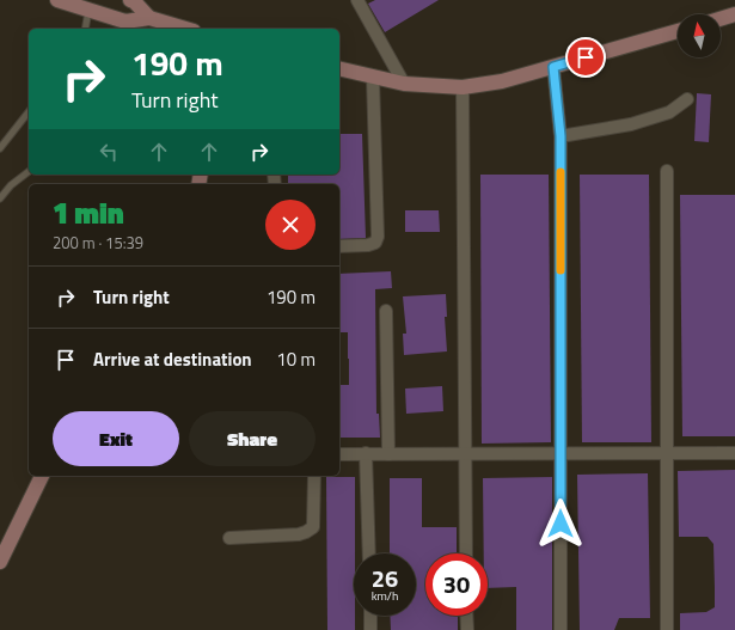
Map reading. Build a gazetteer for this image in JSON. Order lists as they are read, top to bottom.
{
  "north": "top",
  "page": {
    "turn": ["190 m", "Turn right"],
    "heading": ["1 min", "200 m · 15:39"],
    "list": [
      {
        "name": "Turn right",
        "value": "190 m"
      },
      {
        "name": "Arrive at destination",
        "value": "10 m"
      }
    ],
    "buttons": ["Exit", "Share"],
    "speed": "26 km/h",
    "limit": "30"
  }
}
